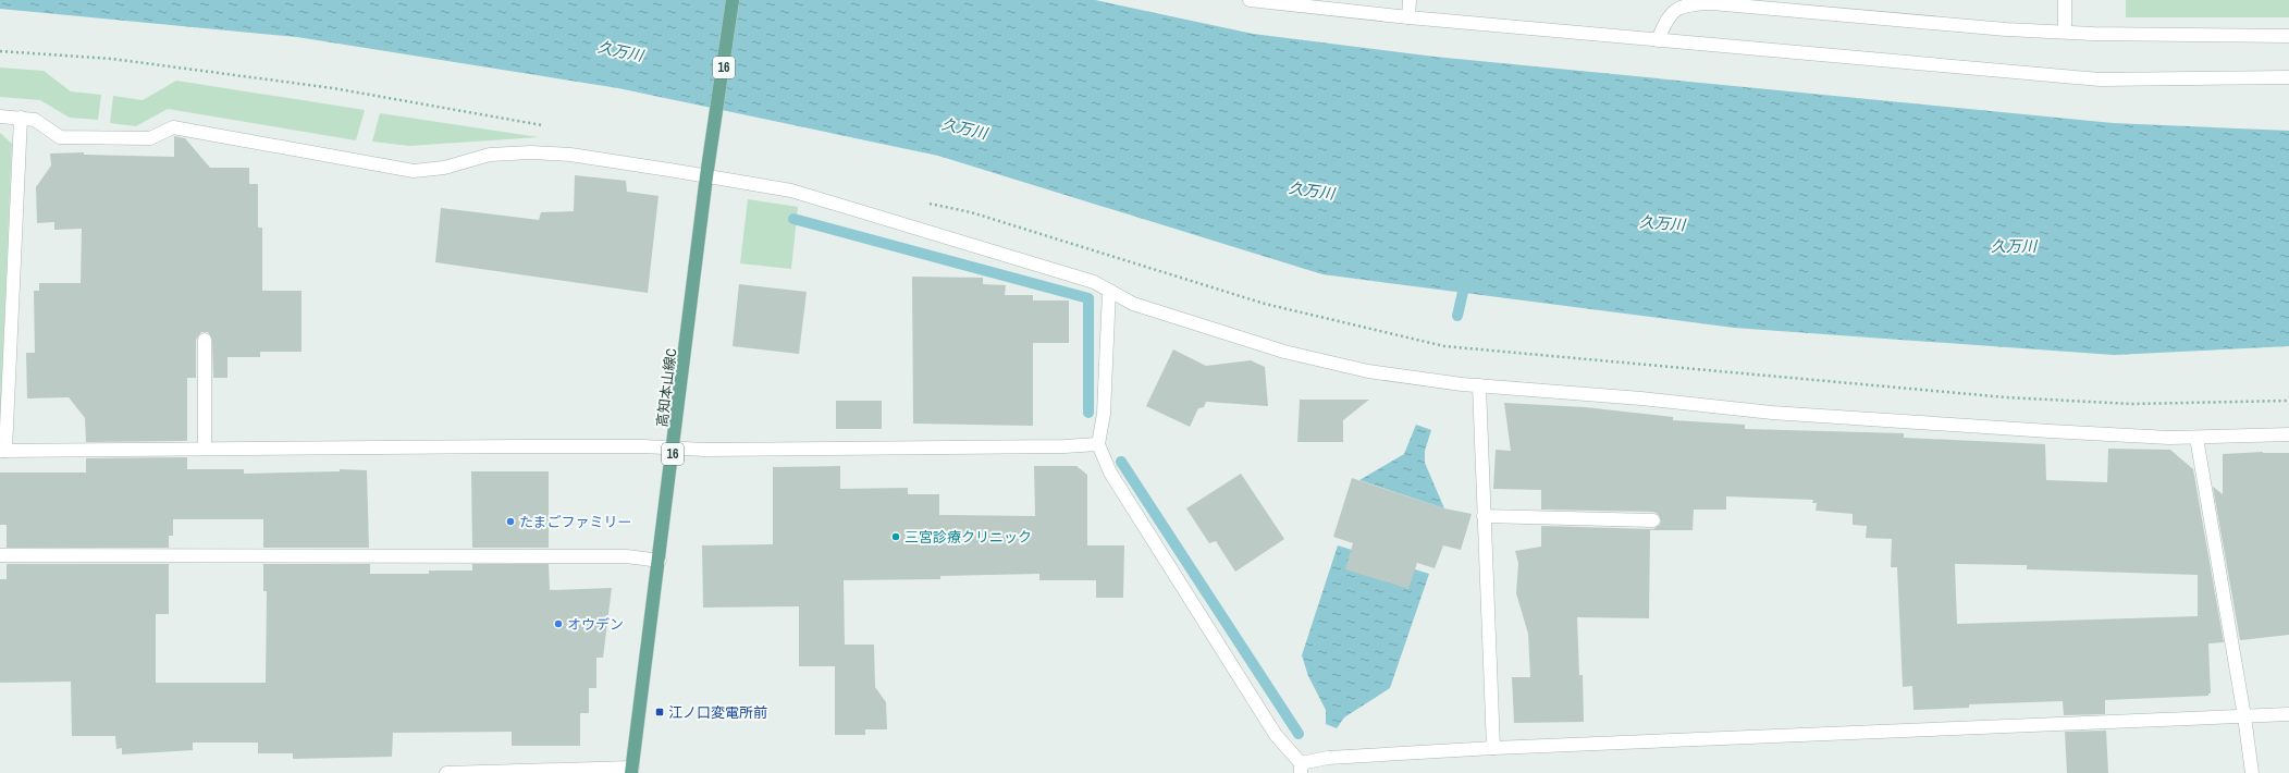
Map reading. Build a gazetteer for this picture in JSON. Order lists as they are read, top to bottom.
{
  "streets": {
    "main road": ["16", "高知本山線C"]
  },
  "water": ["久万川"],
  "places": {
    "other": ["たまごファミリー", "三宮診療クリニック", "オウデン"],
    "transit": ["江ノ口変電所前"]
  }
}
